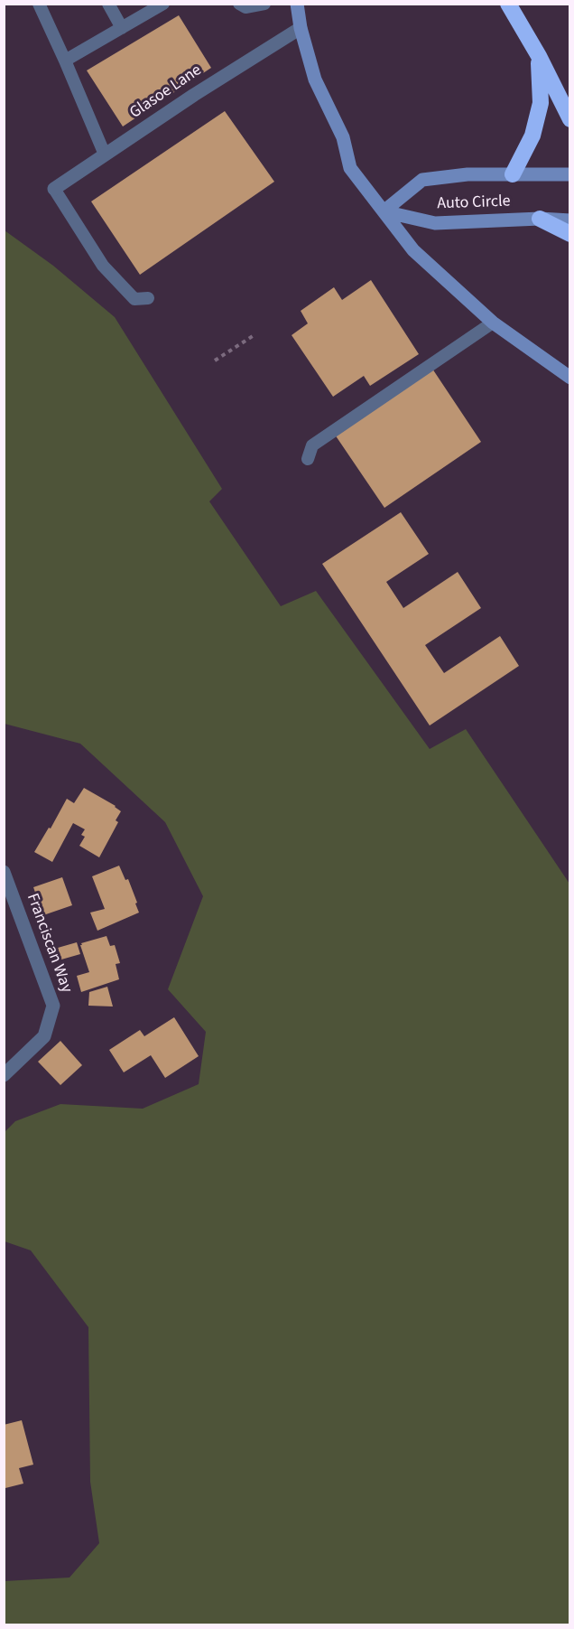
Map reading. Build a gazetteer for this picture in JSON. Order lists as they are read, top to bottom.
{
  "streets": {
    "street": ["Glasoe Lane", "Auto Circle", "Franciscan Way"]
  }
}
